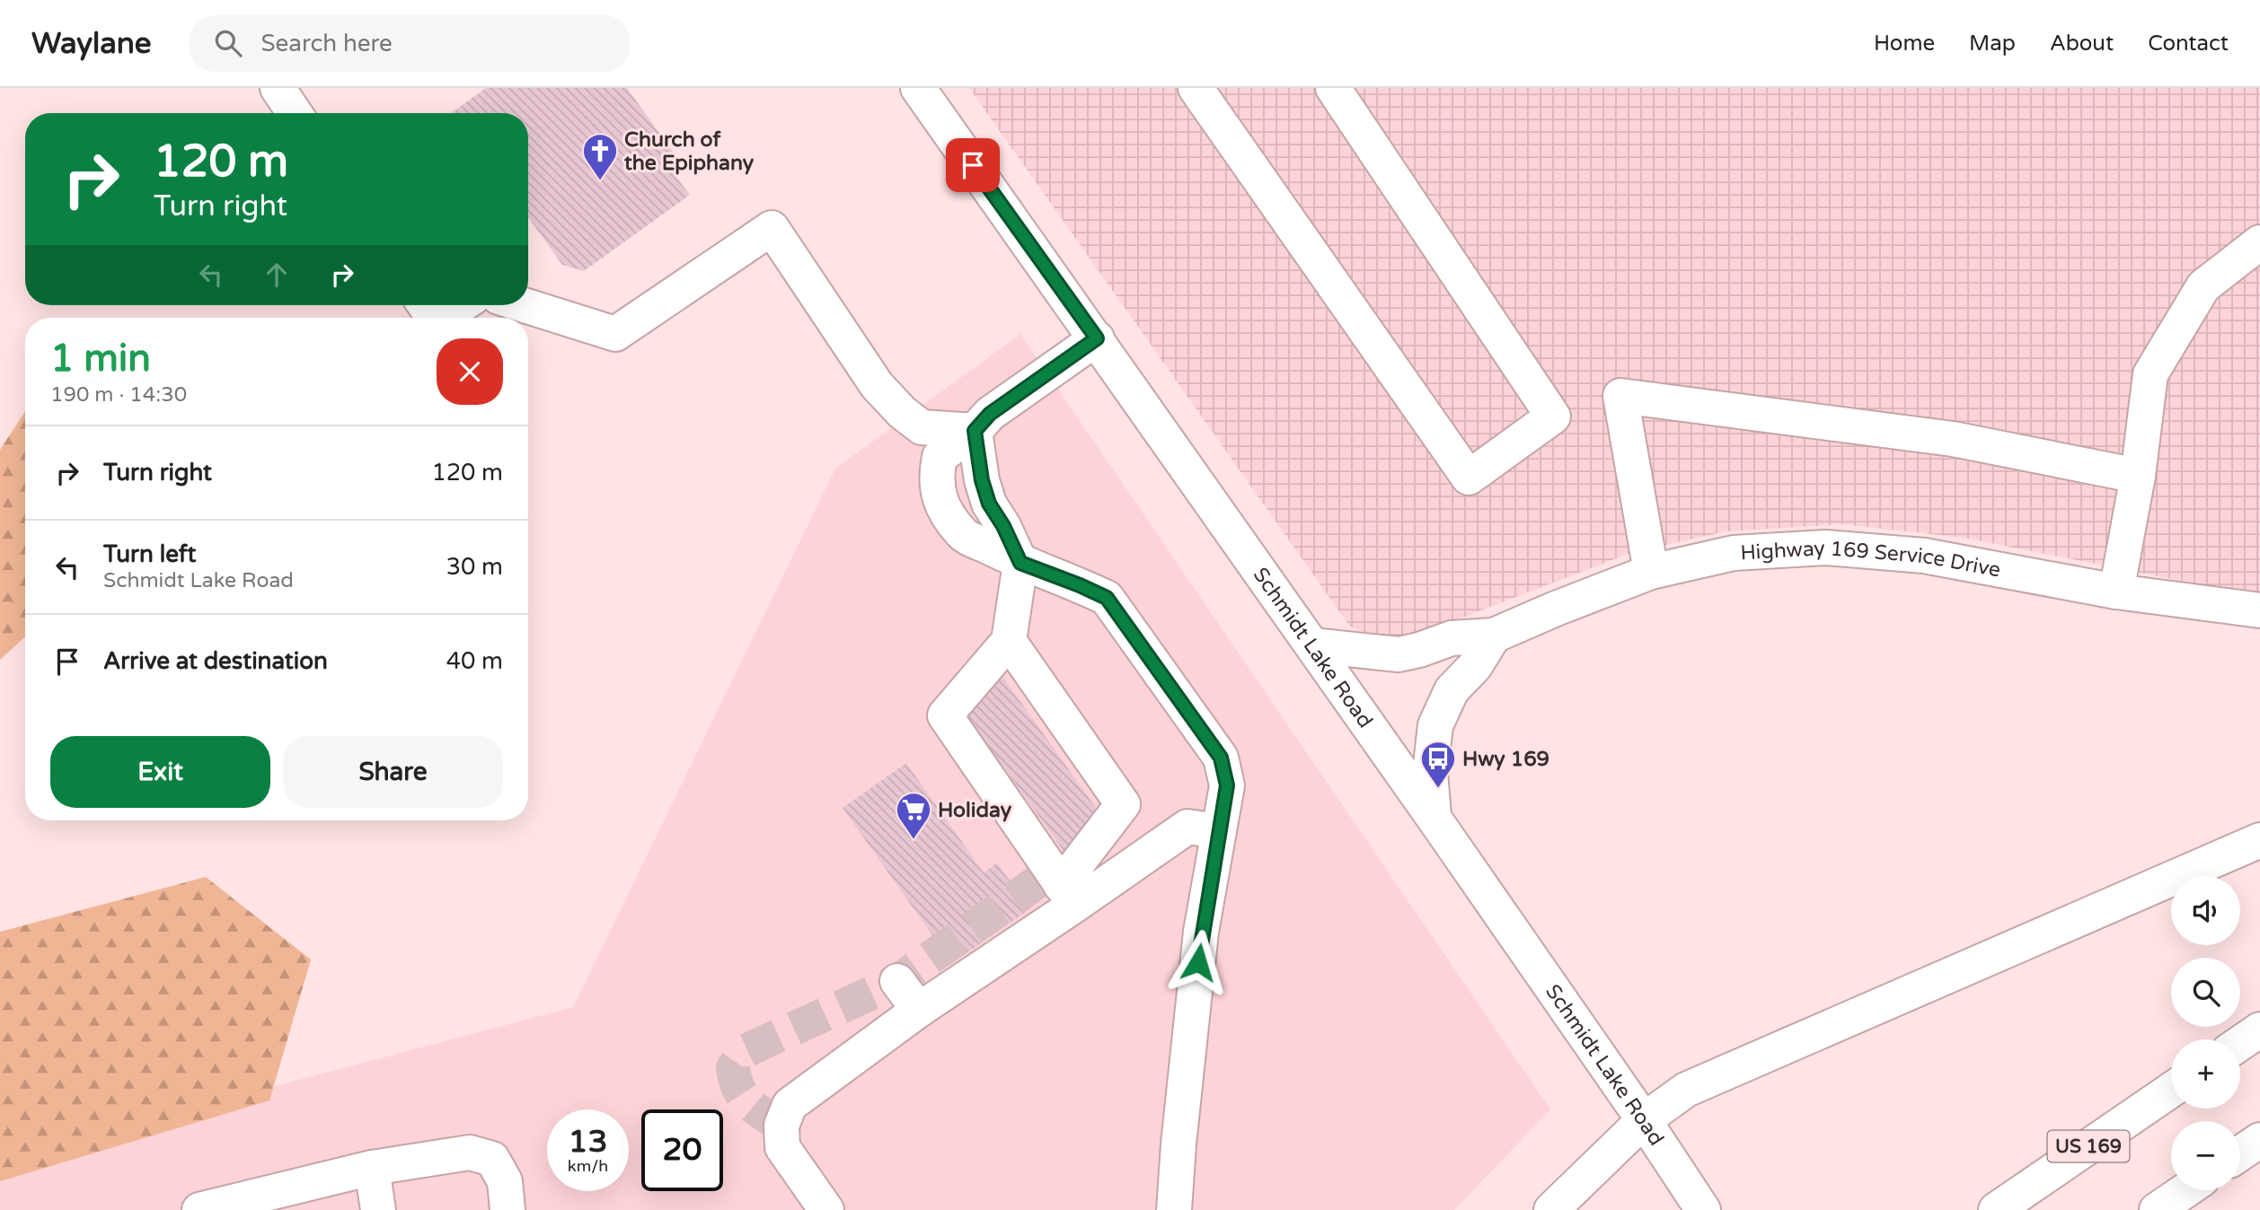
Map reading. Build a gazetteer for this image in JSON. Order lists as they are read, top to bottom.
{
  "streets": {
    "main road": ["Highway 169 Service Drive", "Schmidt Lake Road", "US 169"]
  },
  "places": {
    "church": ["Church of the Epiphany"],
    "bus stop": ["Hwy 169"],
    "supermarket": ["Holiday"]
  },
  "page": {
    "header": "Waylane",
    "search": "Search here",
    "nav": [
      "Home",
      "Map",
      "About",
      "Contact"
    ],
    "turn": ["120 m", "Turn right"],
    "heading": ["1 min", "190 m · 14:30"],
    "list": [
      {
        "name": "Turn right",
        "value": "120 m"
      },
      {
        "name": "Turn left",
        "note": "Schmidt Lake Road",
        "value": "30 m"
      },
      {
        "name": "Arrive at destination",
        "value": "40 m"
      }
    ],
    "buttons": ["Exit", "Share"],
    "map_buttons": ["+", "−"],
    "speed": "13 km/h",
    "limit": "20"
  }
}
